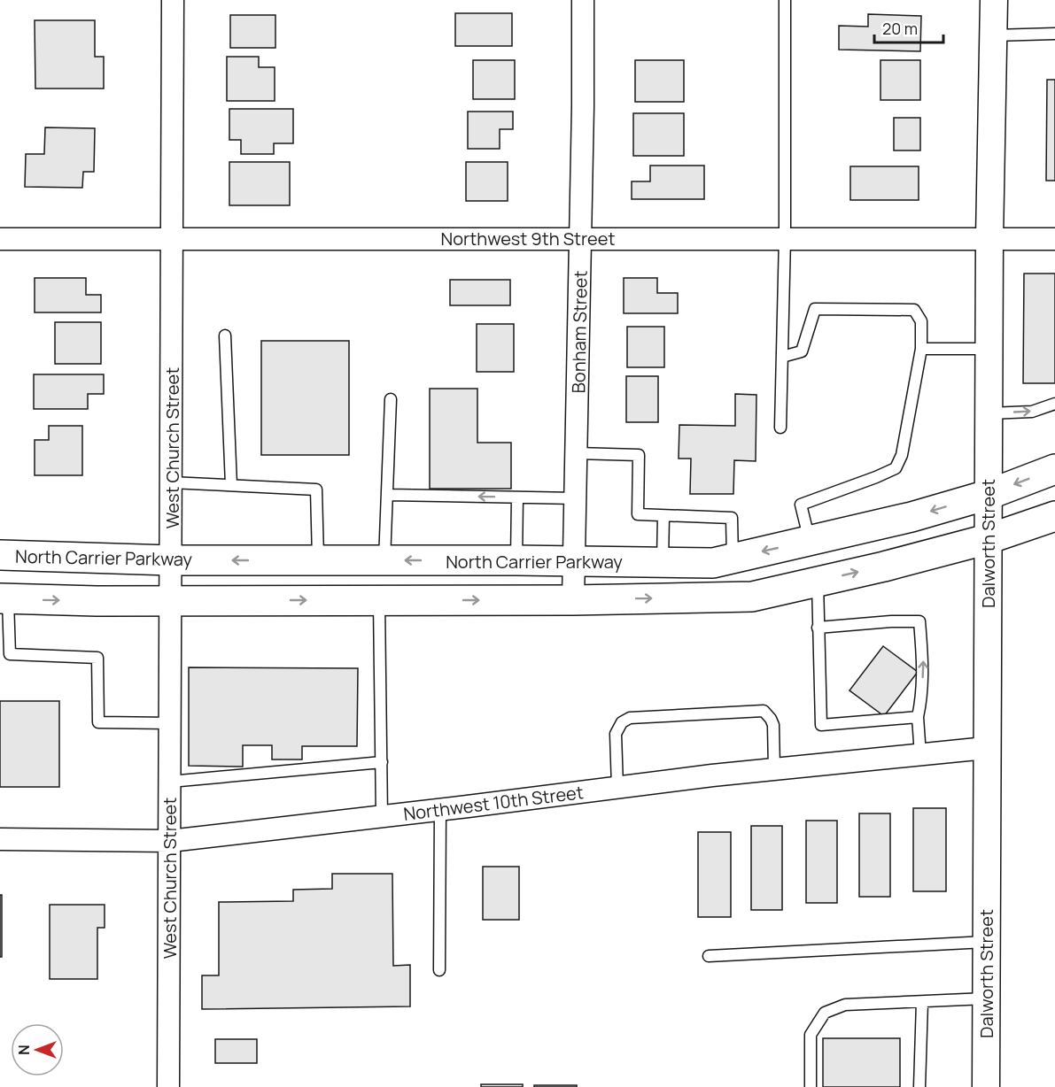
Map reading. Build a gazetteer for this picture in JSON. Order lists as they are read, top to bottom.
{
  "streets": {
    "main road": ["North Carrier Parkway"],
    "street": [
      "Northwest 9th Street",
      "Bonham Street",
      "West Church Street",
      "Dalworth Street",
      "Northwest 10th Street"
    ]
  },
  "crossings": [
    ["Northwest 9th Street", "Bonham Street"],
    ["Northwest 9th Street", "West Church Street"],
    ["Northwest 9th Street", "Dalworth Street"],
    ["Bonham Street", "North Carrier Parkway"],
    ["West Church Street", "North Carrier Parkway"],
    ["West Church Street", "Northwest 10th Street"],
    ["Dalworth Street", "North Carrier Parkway"],
    ["Dalworth Street", "Northwest 10th Street"]
  ],
  "scale_bar": "20 m",
  "north": "left"
}
